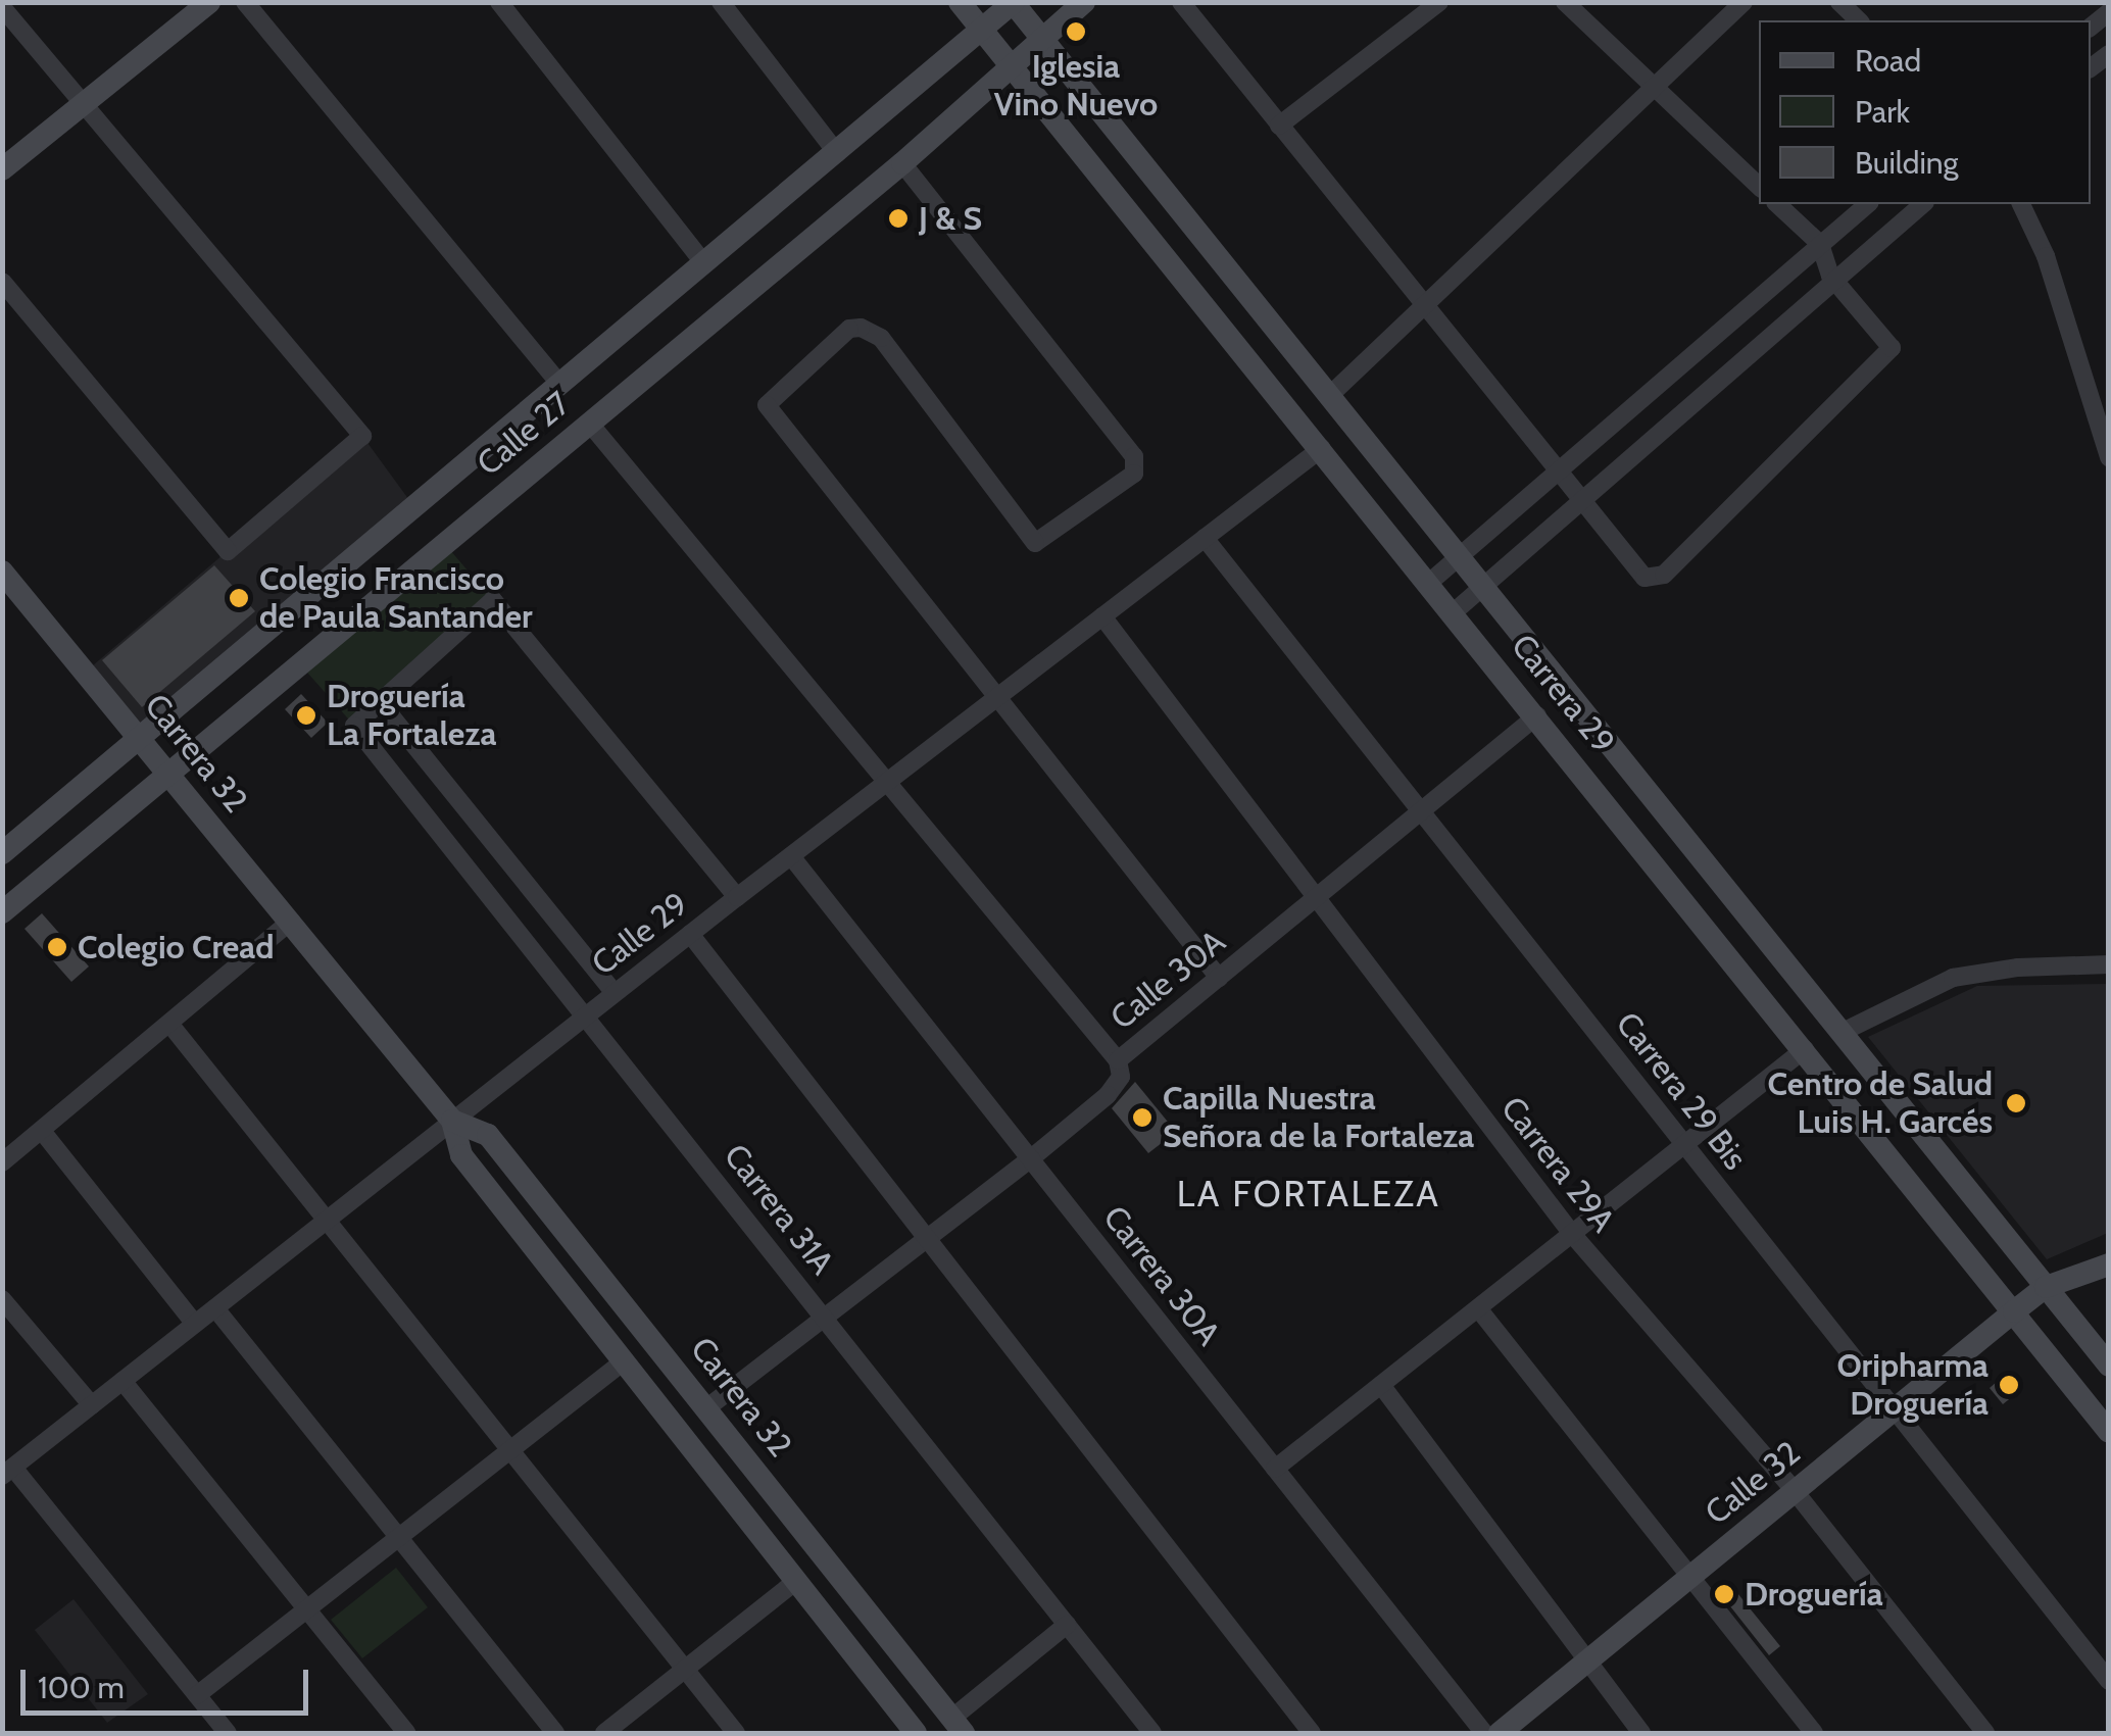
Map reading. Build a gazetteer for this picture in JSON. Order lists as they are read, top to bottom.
{
  "streets": {
    "street": [
      "Calle 27",
      "Carrera 29",
      "Carrera 32",
      "Calle 29",
      "Calle 30A",
      "Carrera 29 Bis",
      "Carrera 29A",
      "Carrera 31A",
      "Carrera 30A",
      "Calle 32"
    ]
  },
  "crossings": [
    ["Calle 27", "Carrera 29"],
    ["Calle 27", "Carrera 32"],
    ["Carrera 29", "Calle 29"],
    ["Carrera 29", "Calle 30A"],
    ["Carrera 29", "Calle 32"],
    ["Carrera 32", "Calle 29"],
    ["Carrera 32", "Calle 30A"],
    ["Calle 29", "Carrera 29 Bis"],
    ["Calle 29", "Carrera 29A"],
    ["Calle 29", "Carrera 31A"],
    ["Calle 29", "Carrera 30A"],
    ["Calle 30A", "Carrera 29 Bis"],
    ["Calle 30A", "Carrera 29A"],
    ["Calle 30A", "Carrera 31A"],
    ["Calle 30A", "Carrera 30A"],
    ["Carrera 29 Bis", "Calle 32"],
    ["Carrera 29A", "Calle 32"]
  ],
  "districts": ["LA FORTALEZA"],
  "places": [
    "Iglesia Vino Nuevo",
    "J & S",
    "Colegio Francisco de Paula Santander",
    "Droguería La Fortaleza",
    "Colegio Cread",
    "Centro de Salud Luis H. Garcés",
    "Capilla Nuestra Señora de la Fortaleza",
    "Oripharma Droguería",
    "Droguería"
  ],
  "legend": ["Road", "Park", "Building"],
  "scale_bar": "100 m"
}
